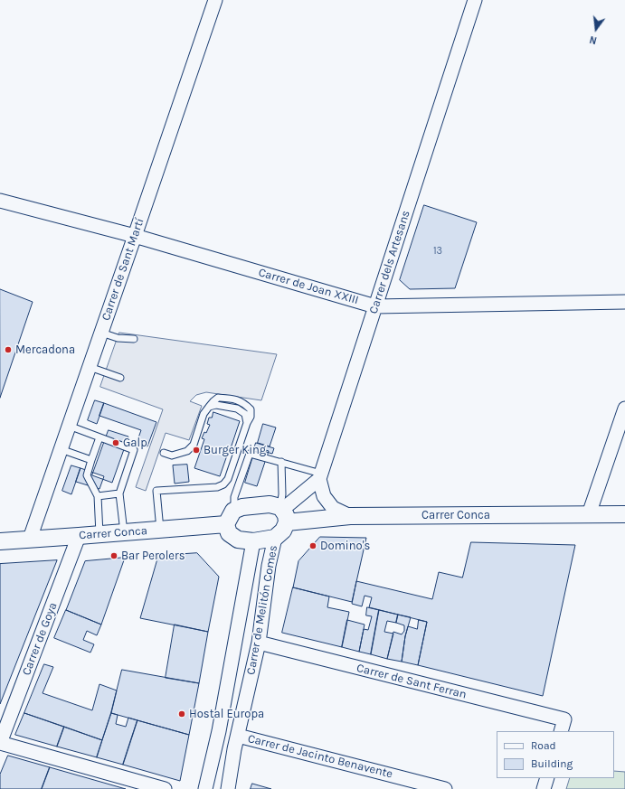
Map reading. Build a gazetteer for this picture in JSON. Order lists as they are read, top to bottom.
{
  "streets": {
    "street": [
      "Carrer dels Artesans",
      "Carrer de Sant Martí",
      "Carrer de Joan XXIII",
      "Carrer Conca",
      "Carrer de Melitón Comes",
      "Carrer de Goya",
      "Carrer de Sant Ferran",
      "Carrer de Jacinto Benavente"
    ]
  },
  "crossings": [
    ["Carrer dels Artesans", "Carrer de Joan XXIII"],
    ["Carrer de Sant Martí", "Carrer de Joan XXIII"],
    ["Carrer de Sant Martí", "Carrer Conca"],
    ["Carrer Conca", "Carrer de Melitón Comes"],
    ["Carrer Conca", "Carrer de Goya"],
    ["Carrer de Melitón Comes", "Carrer de Sant Ferran"],
    ["Carrer de Melitón Comes", "Carrer de Jacinto Benavente"]
  ],
  "places": [
    "Mercadona",
    "Galp",
    "Burger King",
    "Domino's",
    "Bar Perolers",
    "Hostal Europa"
  ],
  "house_numbers": ["13"],
  "legend": ["Road", "Building"],
  "north": "bottom"
}
